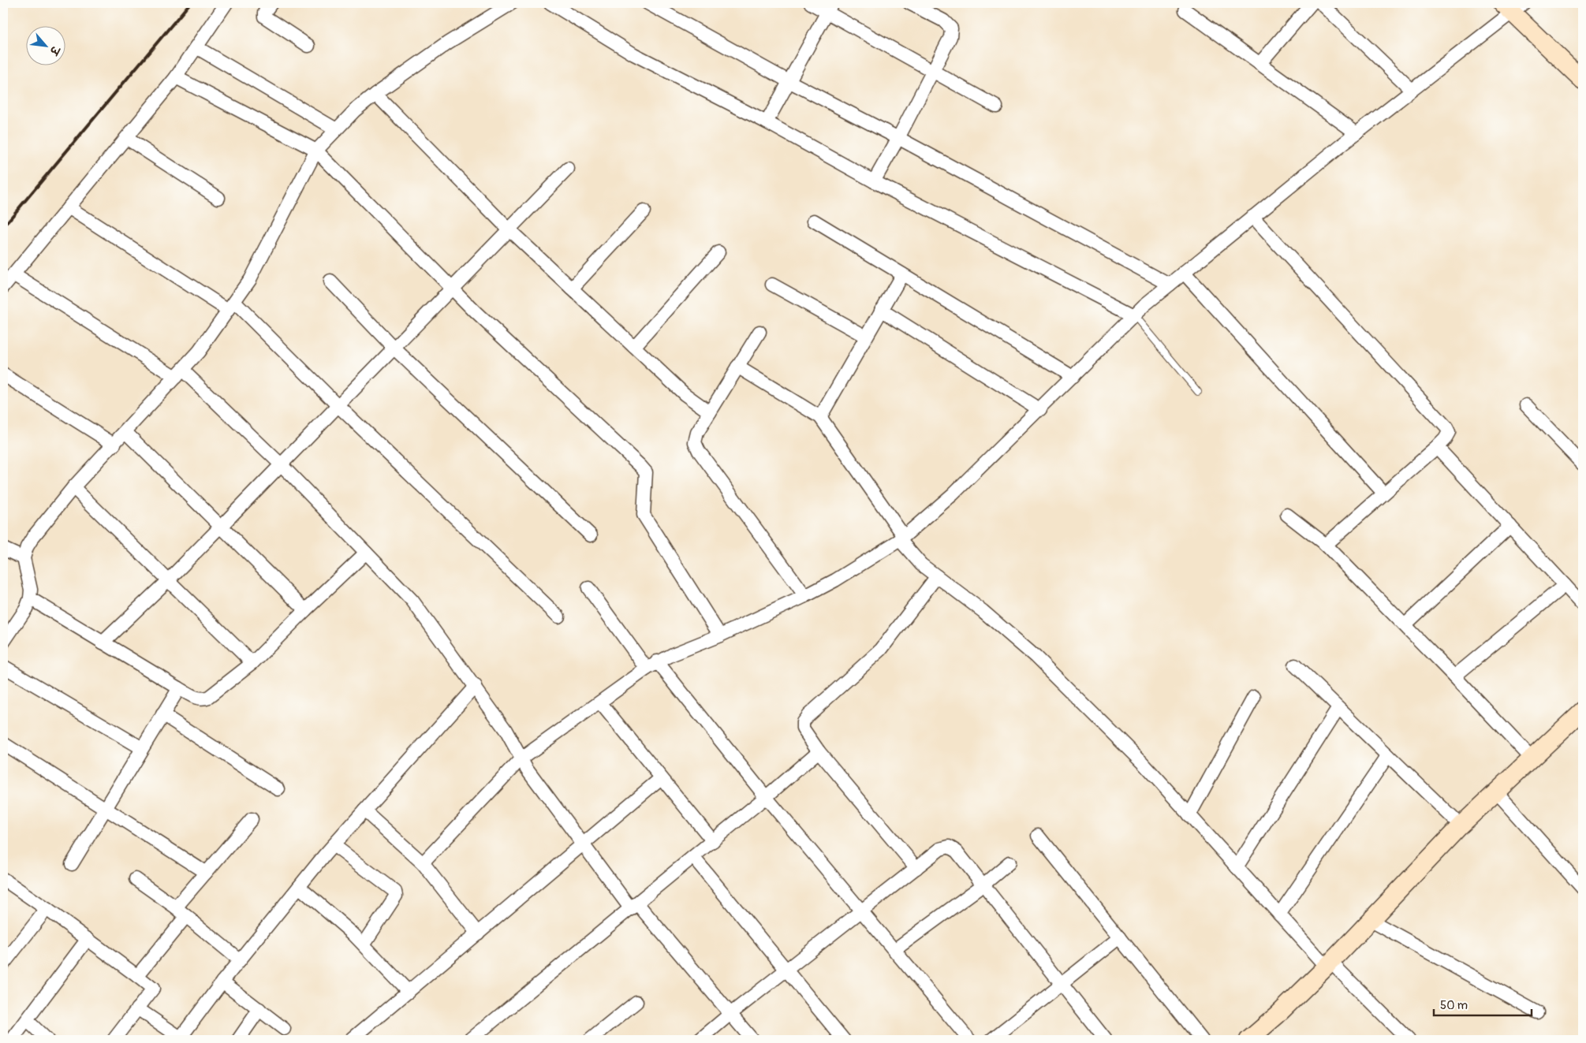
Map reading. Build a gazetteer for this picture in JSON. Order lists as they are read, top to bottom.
{
  "scale_bar": "50 m",
  "north": "bottom right"
}
